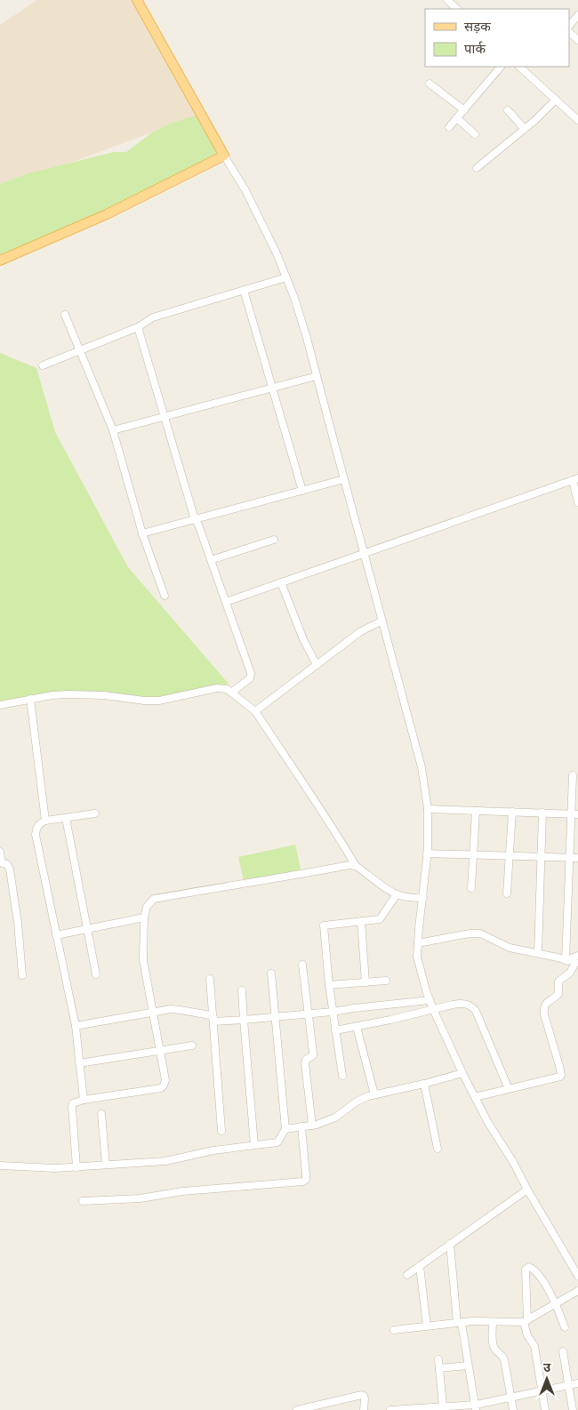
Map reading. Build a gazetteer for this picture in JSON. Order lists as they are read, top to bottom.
{
  "legend": ["सड़क", "पार्क"],
  "north": "top"
}
